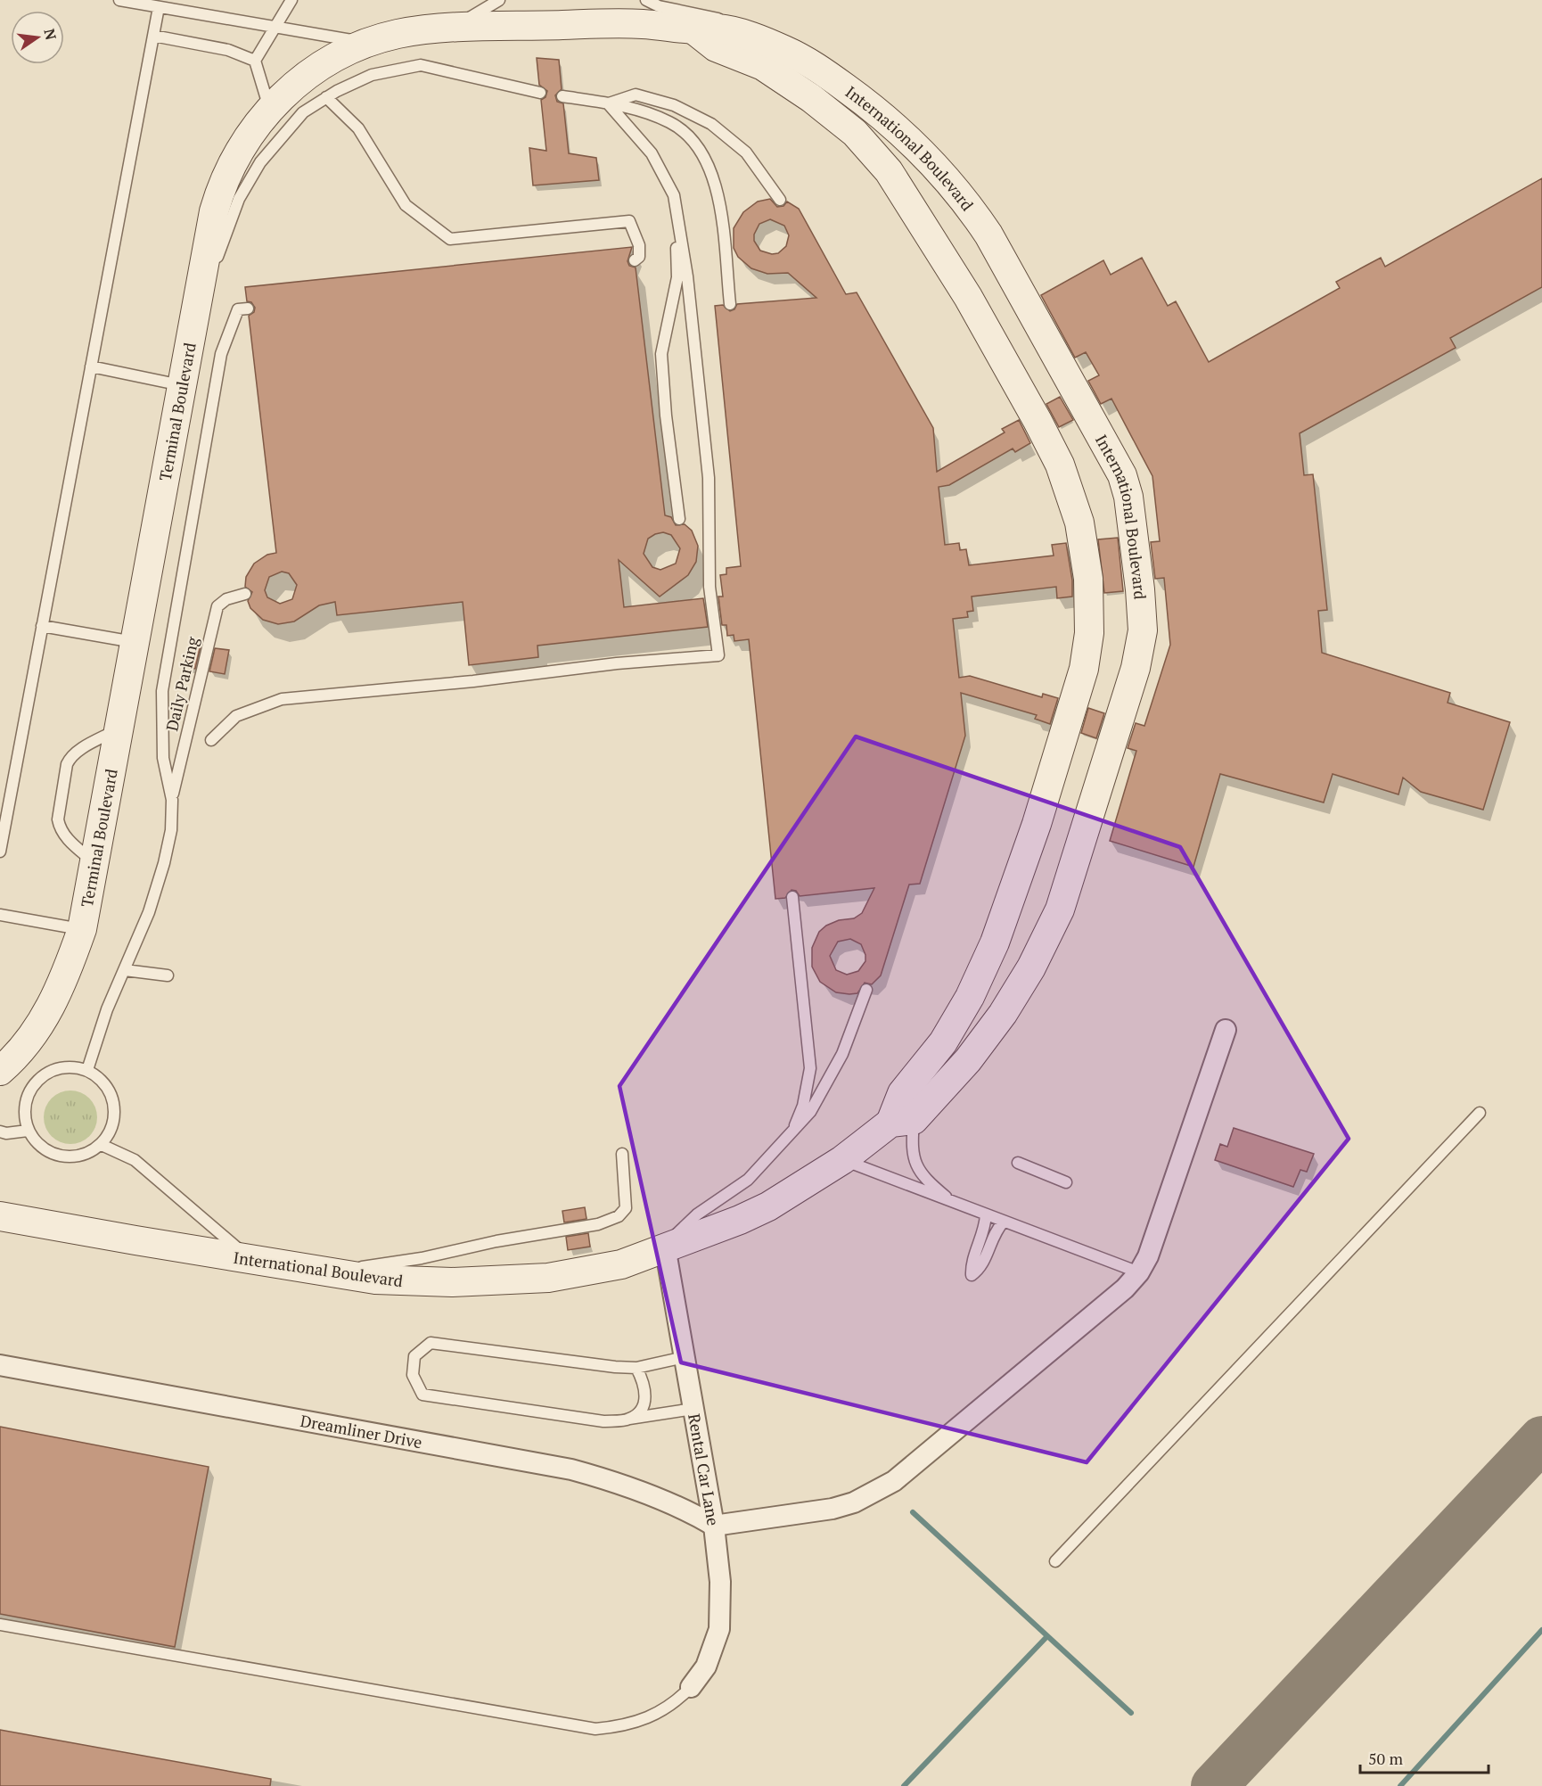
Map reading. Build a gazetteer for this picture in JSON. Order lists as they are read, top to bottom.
{
  "streets": {
    "main road": ["International Boulevard", "Terminal Boulevard"],
    "street": ["Dreamliner Drive", "Rental Car Lane"],
    "lane": ["Daily Parking"]
  },
  "crossings": [
    ["International Boulevard", "Terminal Boulevard"],
    ["International Boulevard", "Rental Car Lane"],
    ["Dreamliner Drive", "Rental Car Lane"]
  ],
  "scale_bar": "50 m",
  "north": "right"
}
